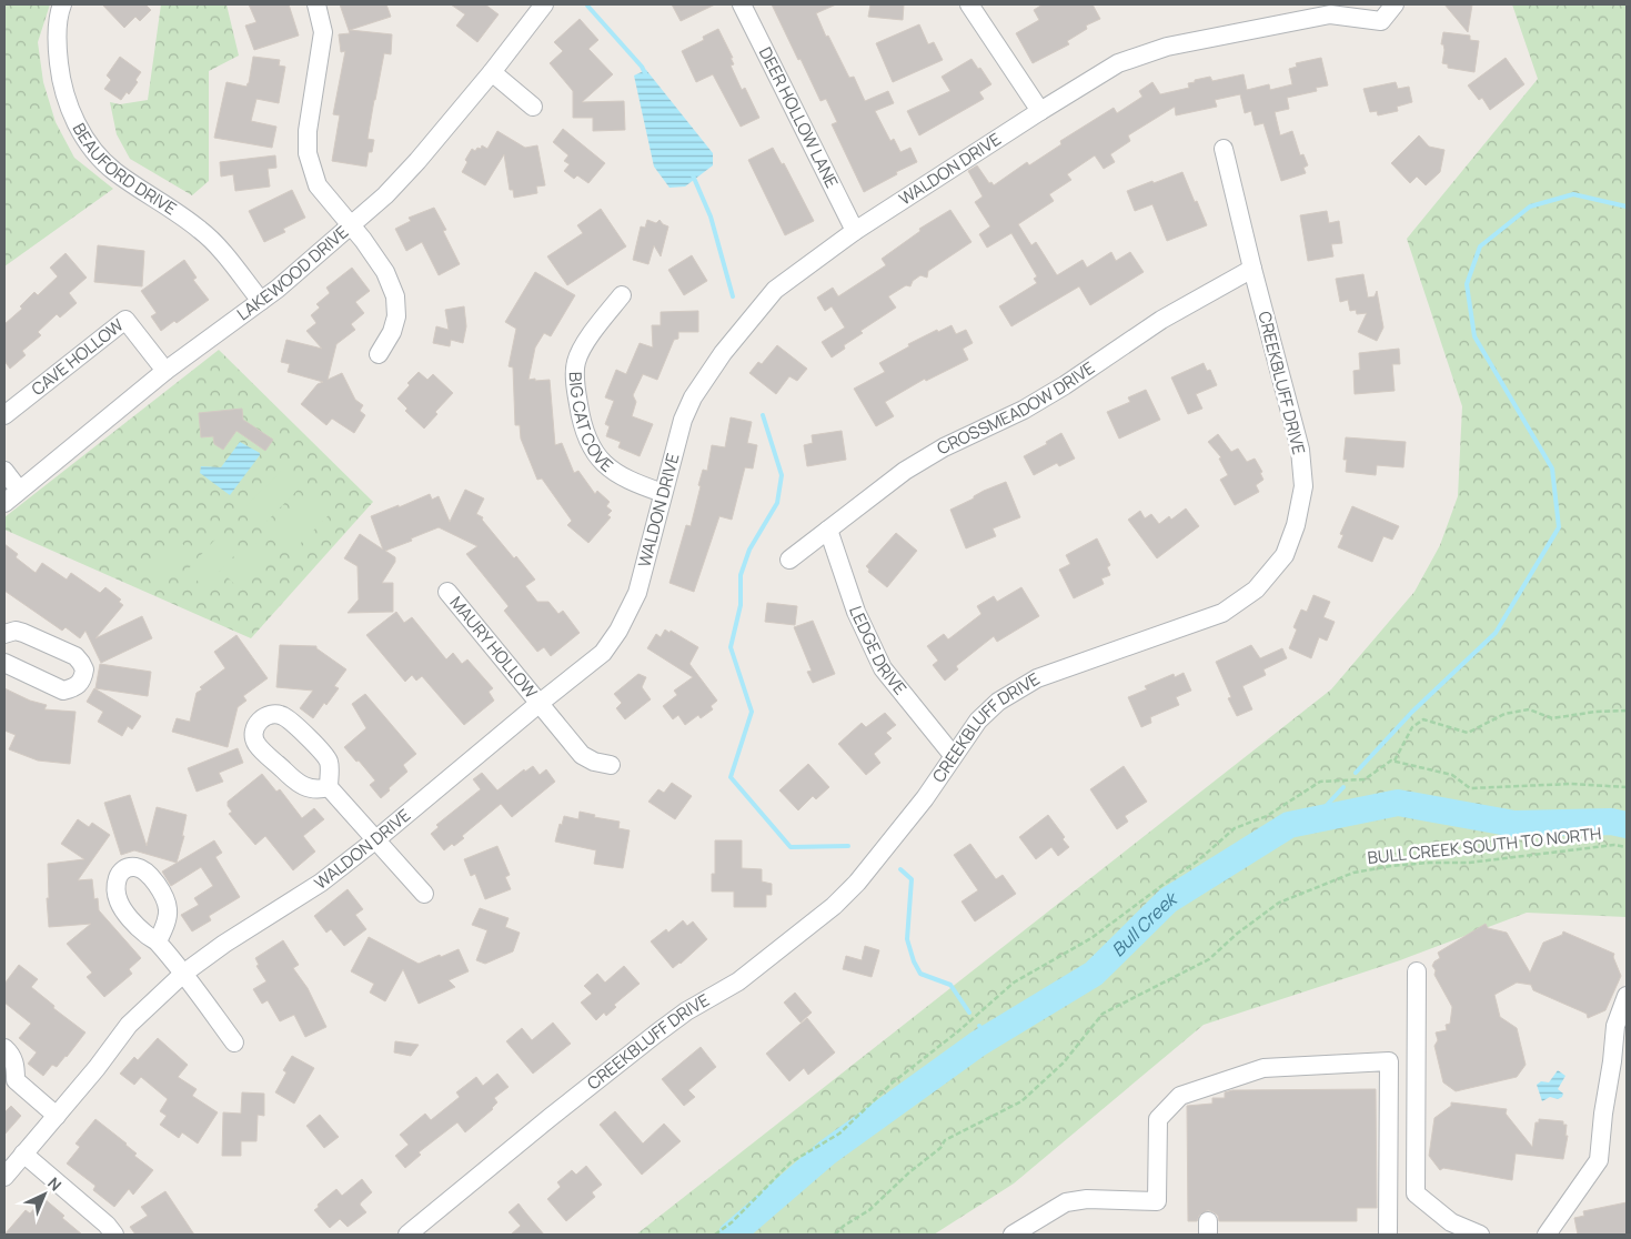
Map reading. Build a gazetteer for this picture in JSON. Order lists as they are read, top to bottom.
{
  "streets": {
    "street": [
      "DEER HOLLOW LANE",
      "BEAUFORD DRIVE",
      "WALDON DRIVE",
      "LAKEWOOD DRIVE",
      "CAVE HOLLOW",
      "CREEKBLUFF DRIVE",
      "CROSSMEADOW DRIVE",
      "BIG CAT COVE",
      "MAURY HOLLOW",
      "LEDGE DRIVE"
    ],
    "path": ["BULL CREEK SOUTH TO NORTH"]
  },
  "crossings": [
    ["DEER HOLLOW LANE", "WALDON DRIVE"],
    ["BEAUFORD DRIVE", "LAKEWOOD DRIVE"],
    ["WALDON DRIVE", "BIG CAT COVE"],
    ["WALDON DRIVE", "MAURY HOLLOW"],
    ["LAKEWOOD DRIVE", "CAVE HOLLOW"],
    ["CREEKBLUFF DRIVE", "CROSSMEADOW DRIVE"],
    ["CREEKBLUFF DRIVE", "LEDGE DRIVE"],
    ["CROSSMEADOW DRIVE", "LEDGE DRIVE"]
  ],
  "water": ["Bull Creek"],
  "north": "top right"
}
